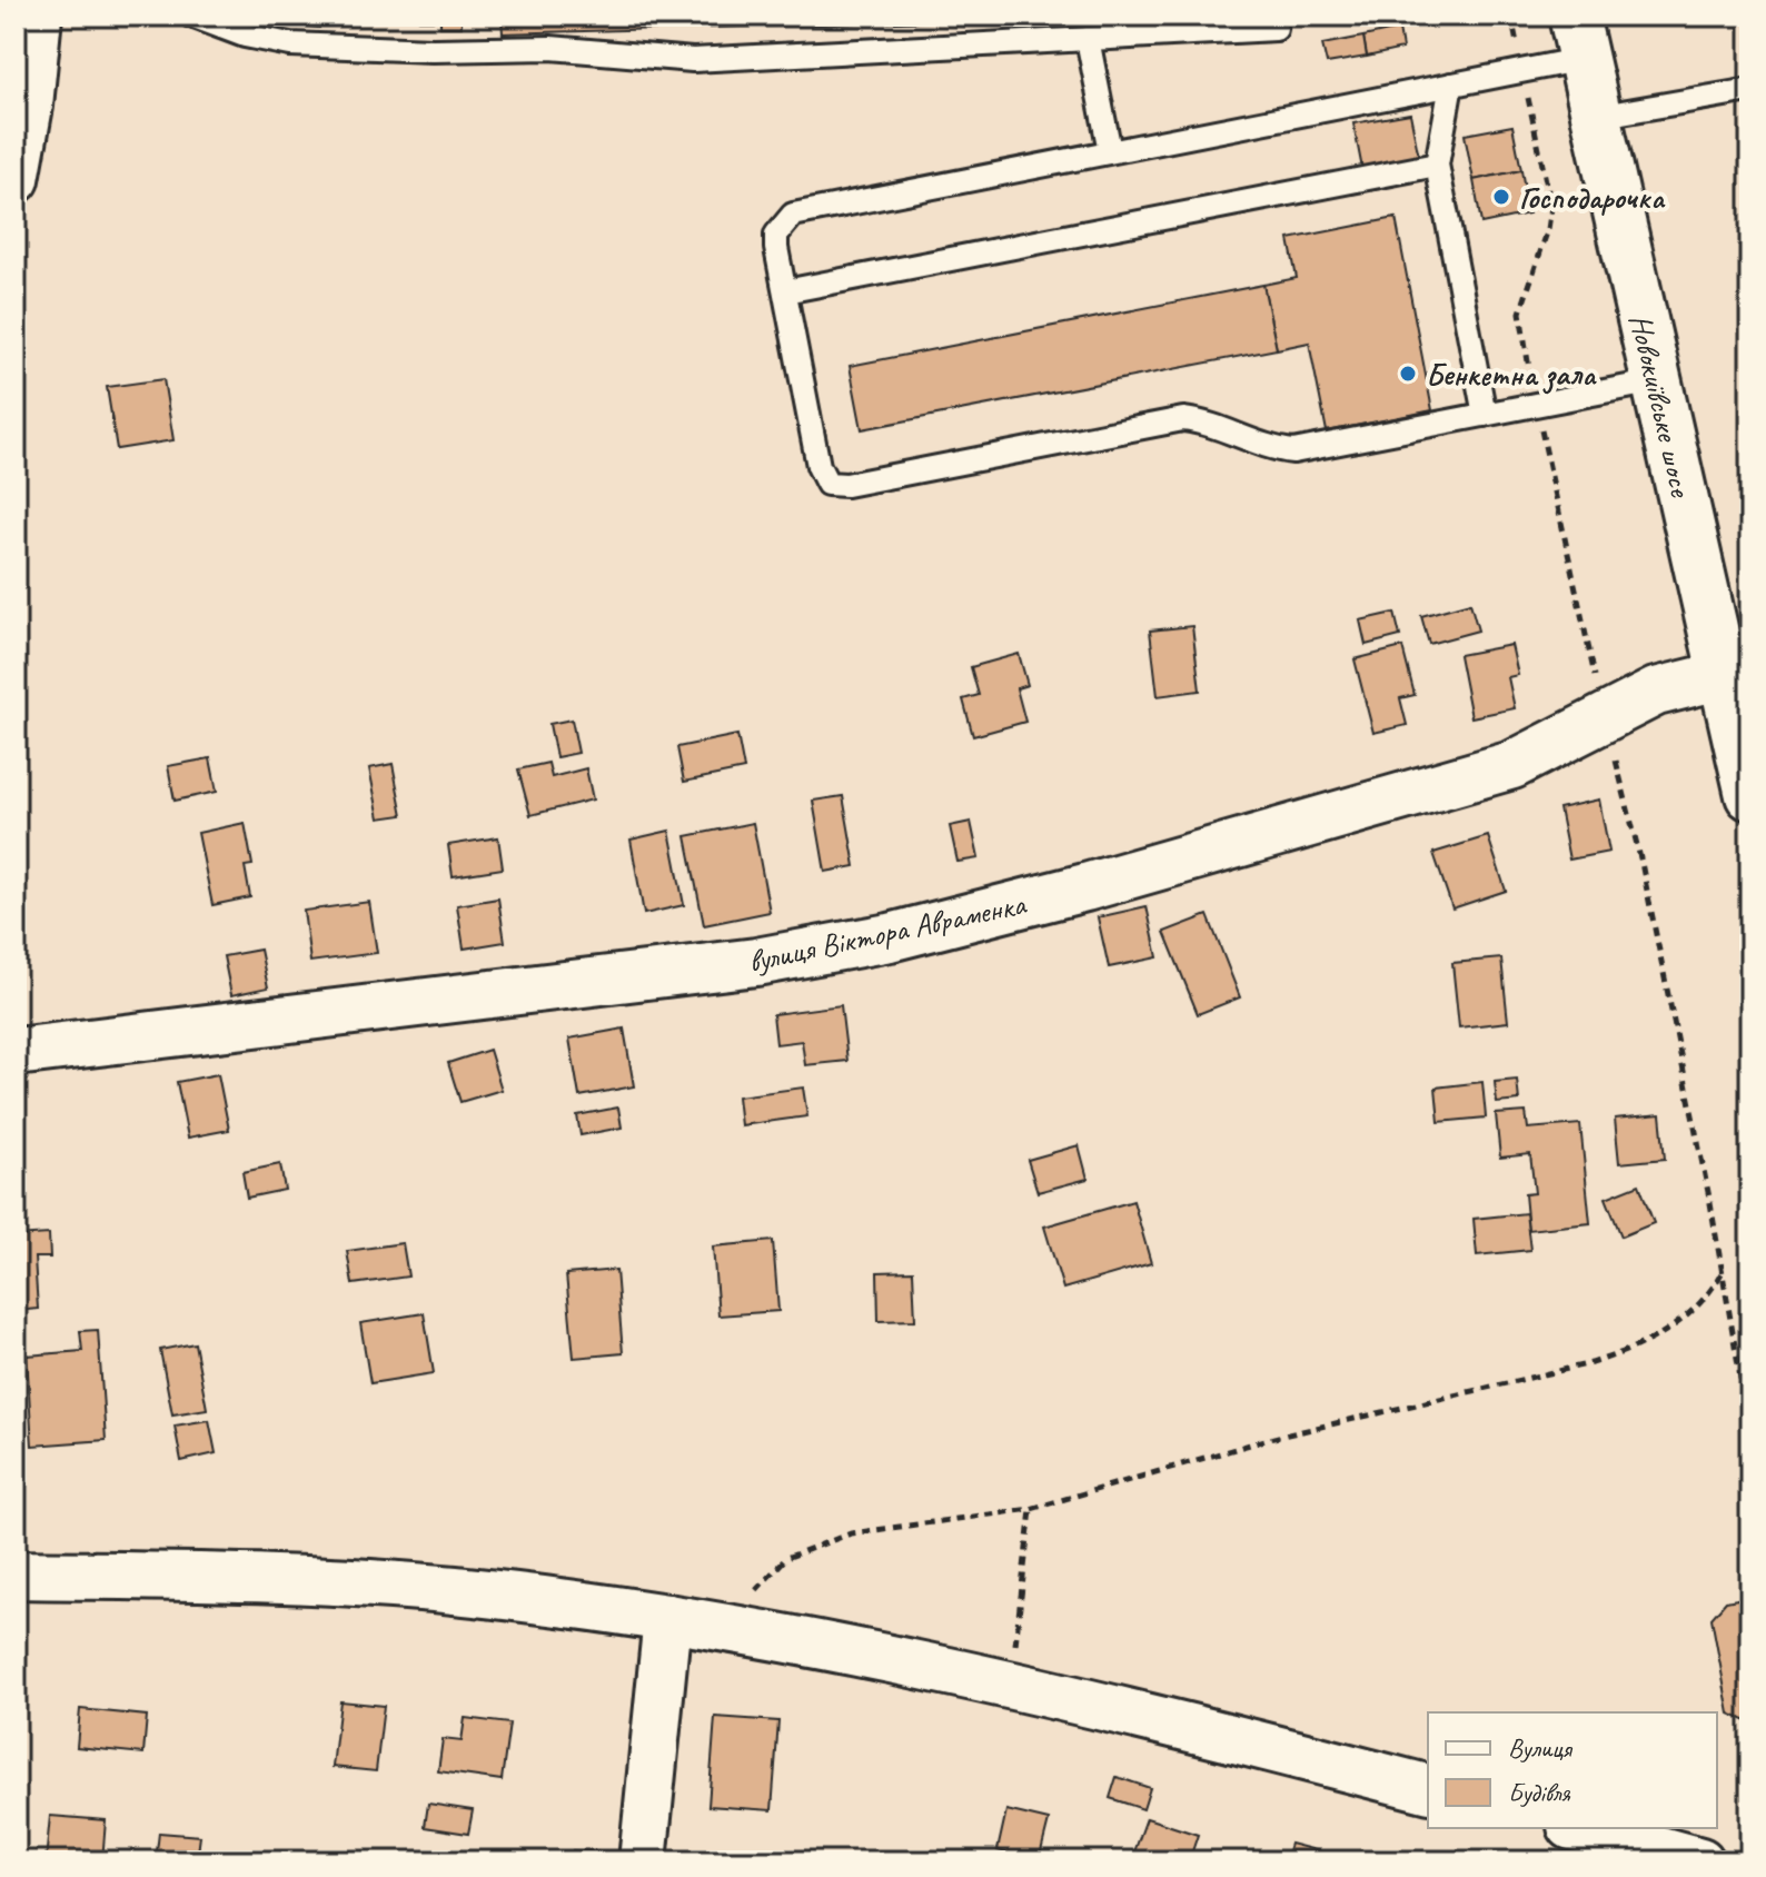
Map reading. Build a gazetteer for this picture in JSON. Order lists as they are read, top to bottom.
{
  "streets": {
    "main road": ["Новокиївське шосе"],
    "street": ["вулиця Віктора Авраменка"]
  },
  "crossings": [
    ["Новокиївське шосе", "вулиця Віктора Авраменка"]
  ],
  "places": ["Господарочка", "Бенкетна зала"],
  "legend": ["Вулиця", "Будівля"]
}
